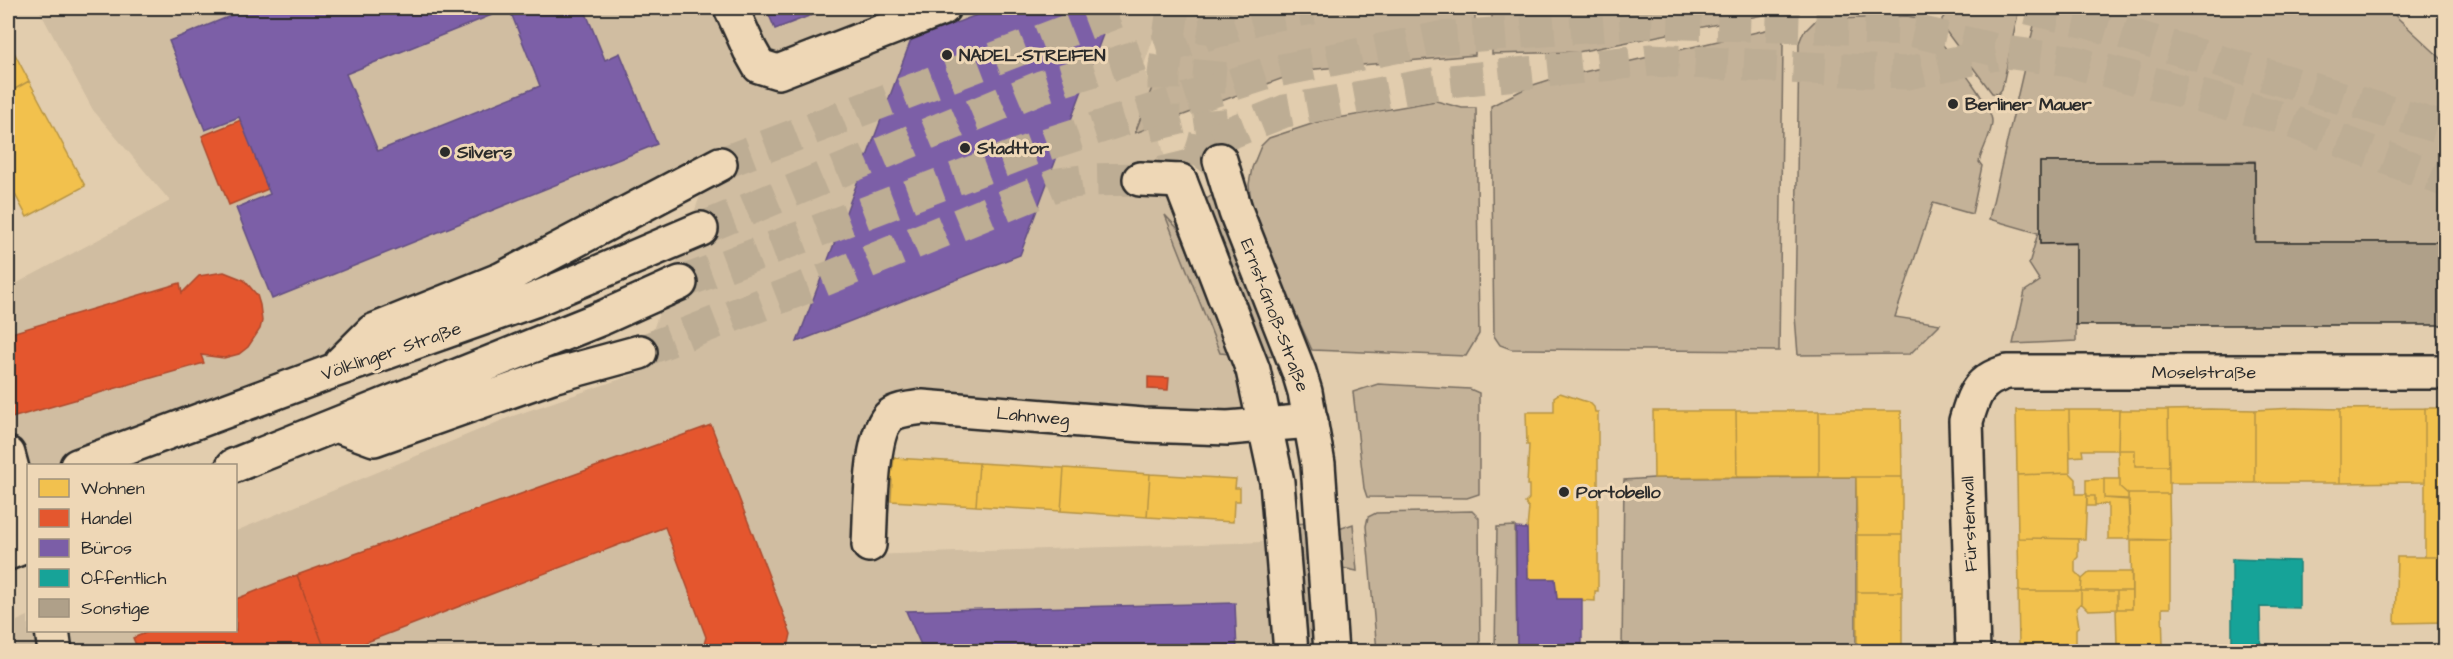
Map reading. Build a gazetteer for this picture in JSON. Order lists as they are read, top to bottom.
{
  "streets": {
    "main road": [
      "Ernst-Gnoß-Straße",
      "Völklinger Straße",
      "Moselstraße",
      "Lahnweg",
      "Fürstenwall"
    ]
  },
  "crossings": [
    ["Ernst-Gnoß-Straße", "Lahnweg"],
    ["Moselstraße", "Fürstenwall"]
  ],
  "places": [
    "NADEL-STREIFEN",
    "Berliner Mauer",
    "Stadttor",
    "Silvers",
    "Portobello"
  ],
  "legend": [
    "Wohnen",
    "Handel",
    "Büros",
    "Öffentlich",
    "Sonstige"
  ]
}
